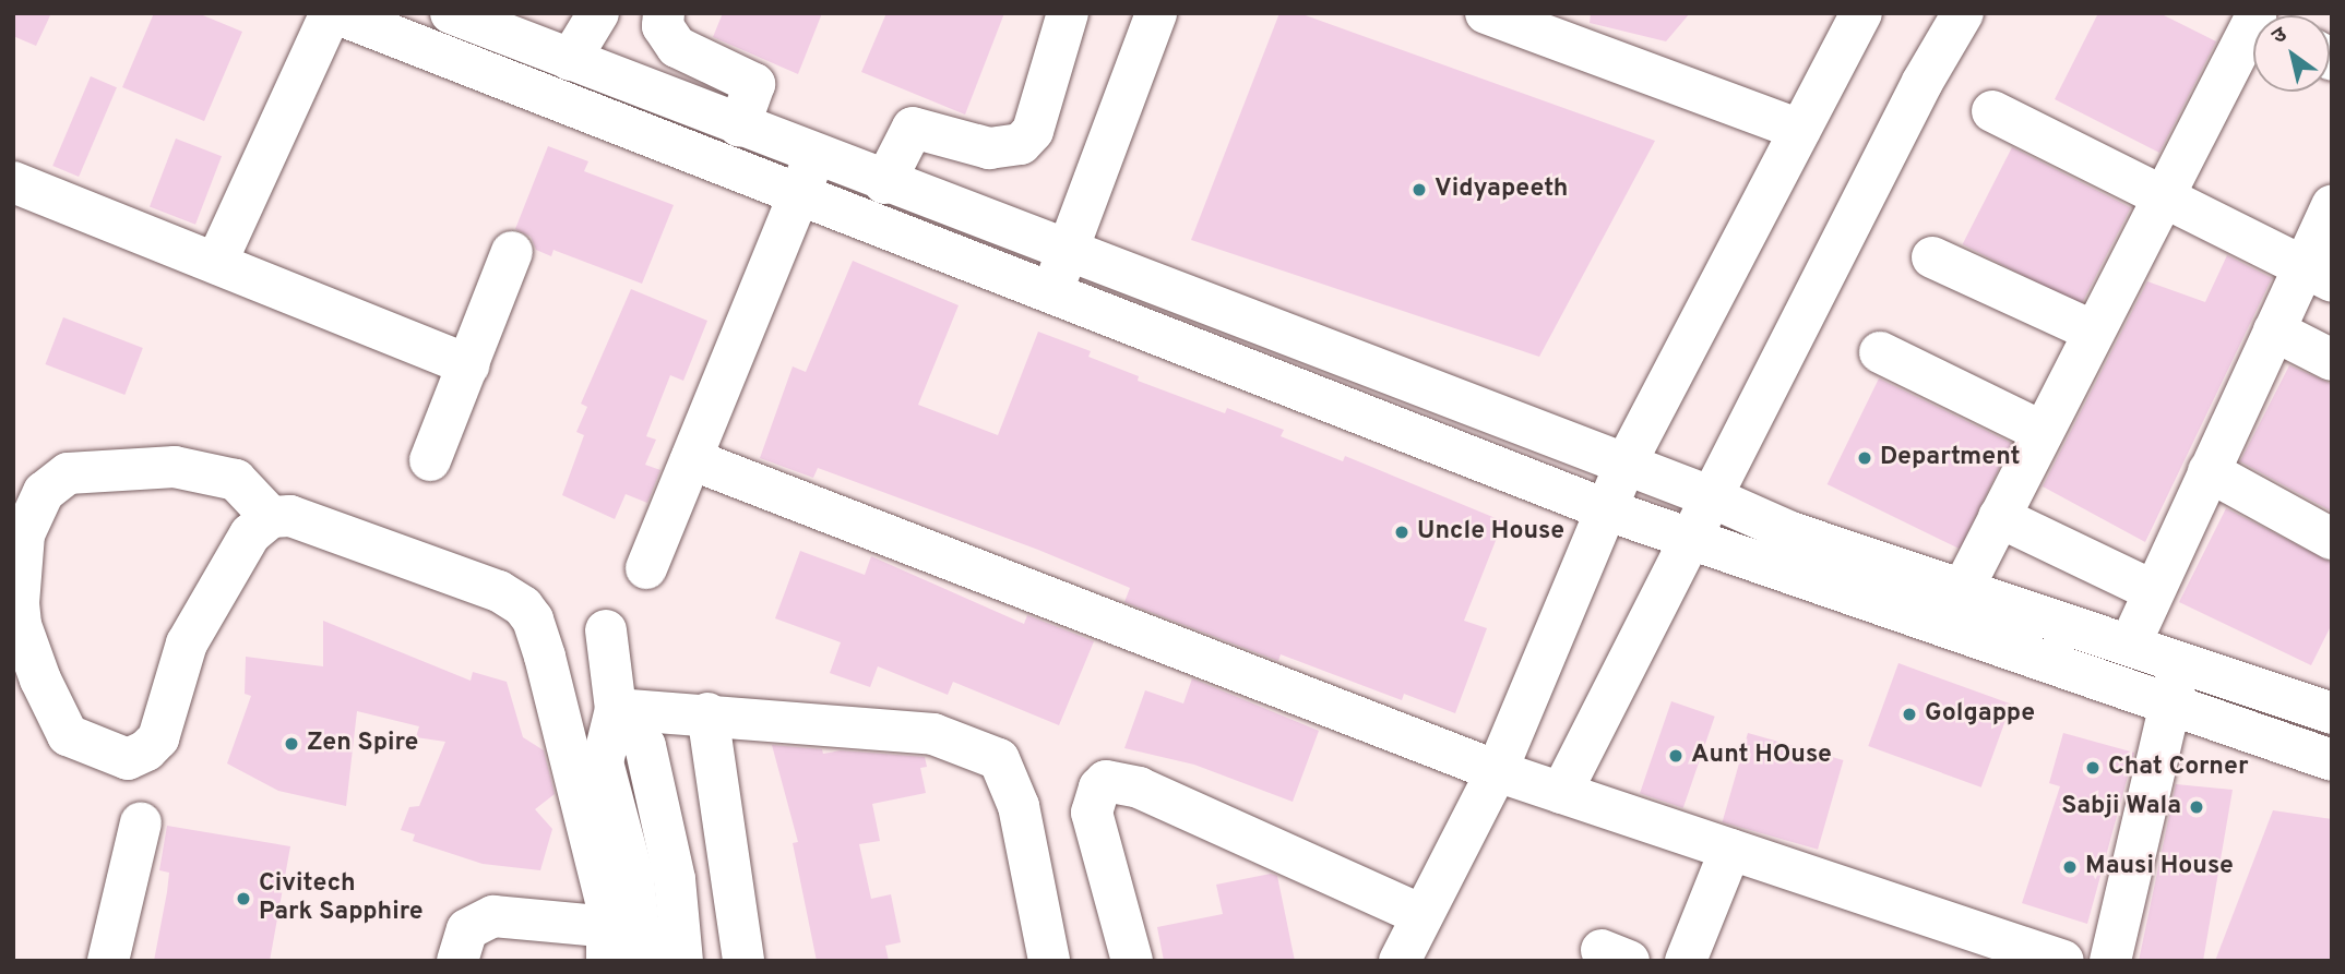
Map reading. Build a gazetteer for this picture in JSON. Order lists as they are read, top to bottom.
{
  "places": [
    "Vidyapeeth",
    "Department",
    "Uncle House",
    "Golgappe",
    "Zen Spire",
    "Aunt HOuse",
    "Chat Corner",
    "Sabji Wala",
    "Mausi House",
    "Civitech Park Sapphire"
  ],
  "north": "top left"
}
